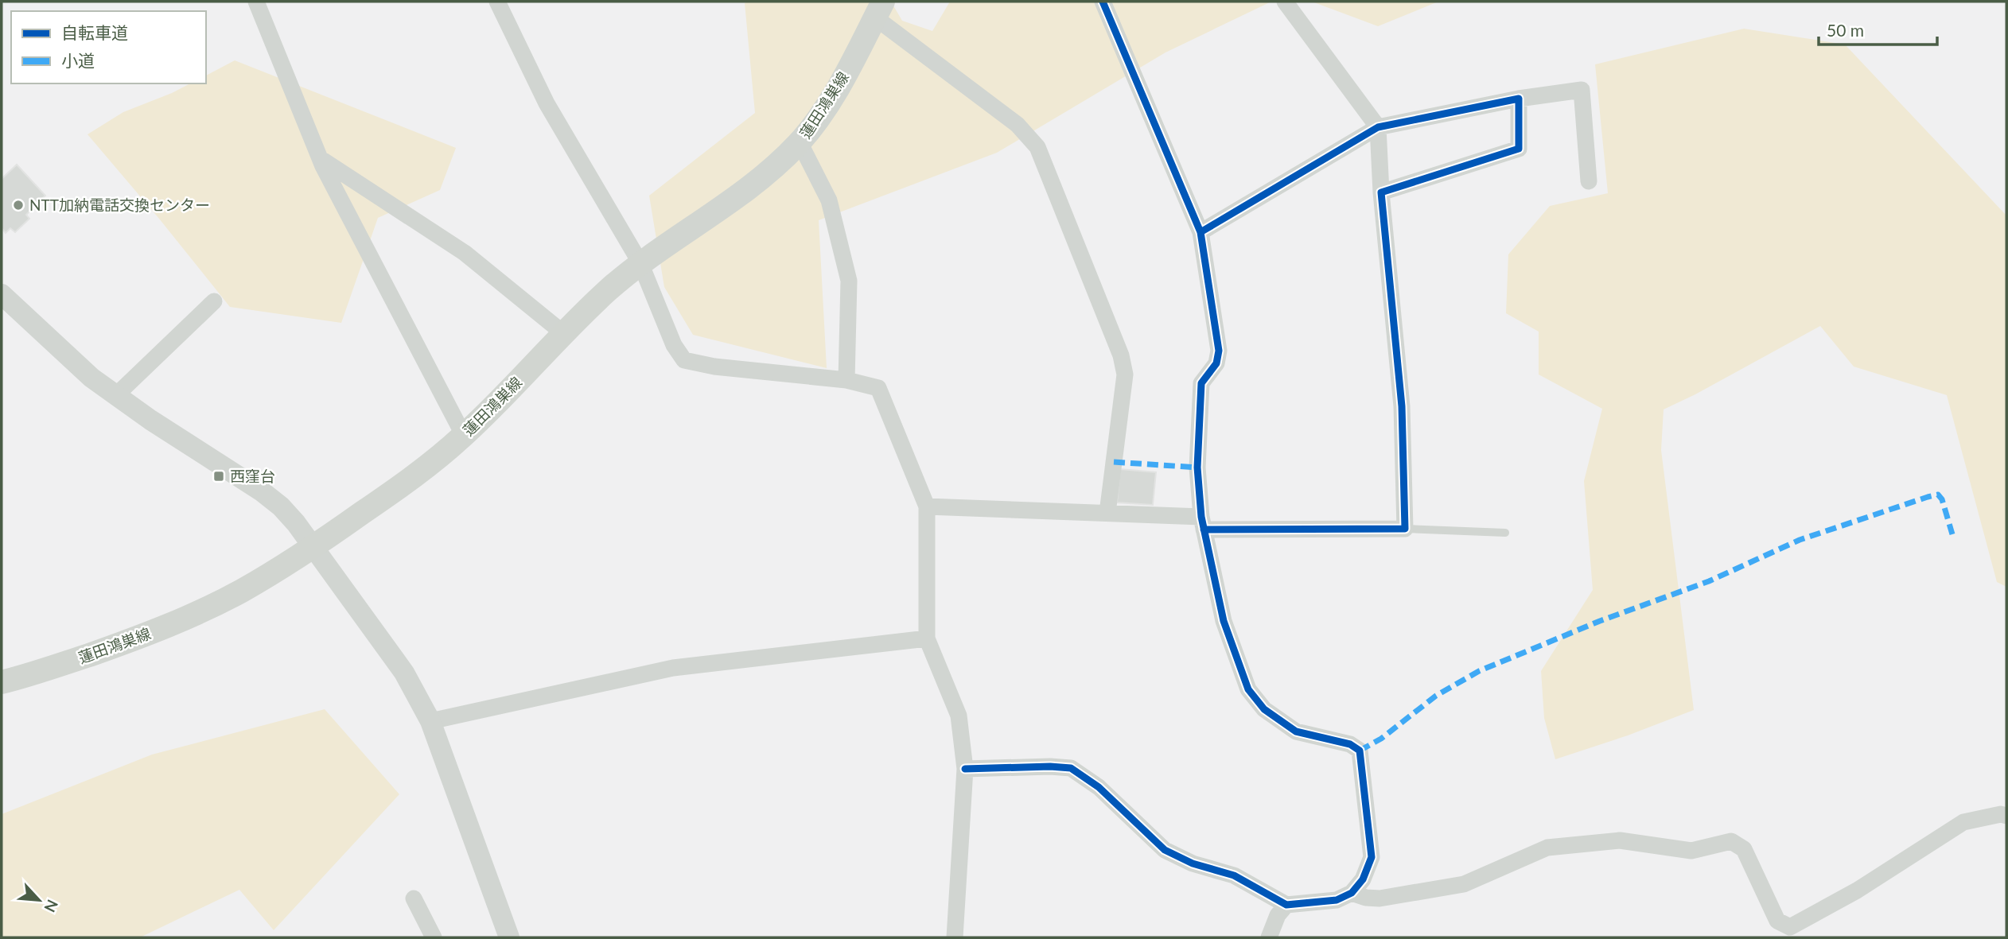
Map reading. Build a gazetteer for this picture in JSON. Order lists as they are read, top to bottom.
{
  "streets": {
    "main road": ["蓮田鴻巣線"]
  },
  "places": {
    "other": ["NTT加納電話交換センター"],
    "transit": ["西窪台"]
  },
  "legend": ["自転車道", "小道"],
  "scale_bar": "50 m",
  "north": "bottom right"
}
